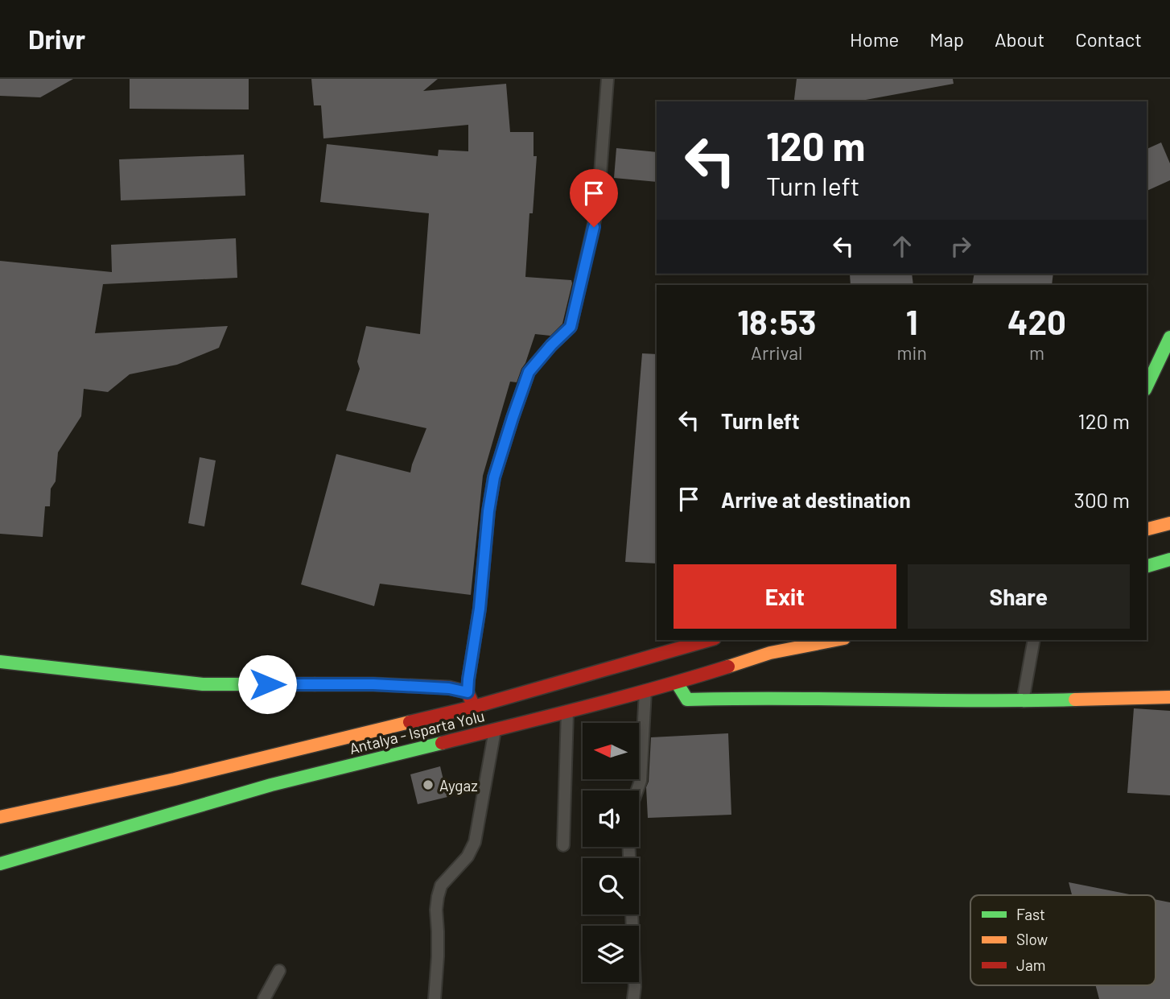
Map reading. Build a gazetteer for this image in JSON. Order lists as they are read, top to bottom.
{
  "streets": {
    "main road": ["Antalya - Isparta Yolu"]
  },
  "places": ["Aygaz"],
  "legend": ["Fast", "Slow", "Jam"],
  "north": "left",
  "page": {
    "header": "Drivr",
    "nav": [
      "Home",
      "Map",
      "About",
      "Contact"
    ],
    "turn": ["120 m", "Turn left"],
    "eta": [
      "18:53",
      "Arrival",
      "1",
      "min",
      "420",
      "m"
    ],
    "list": [
      {
        "name": "Turn left",
        "value": "120 m"
      },
      {
        "name": "Arrive at destination",
        "value": "300 m"
      }
    ],
    "buttons": ["Exit", "Share"]
  }
}
